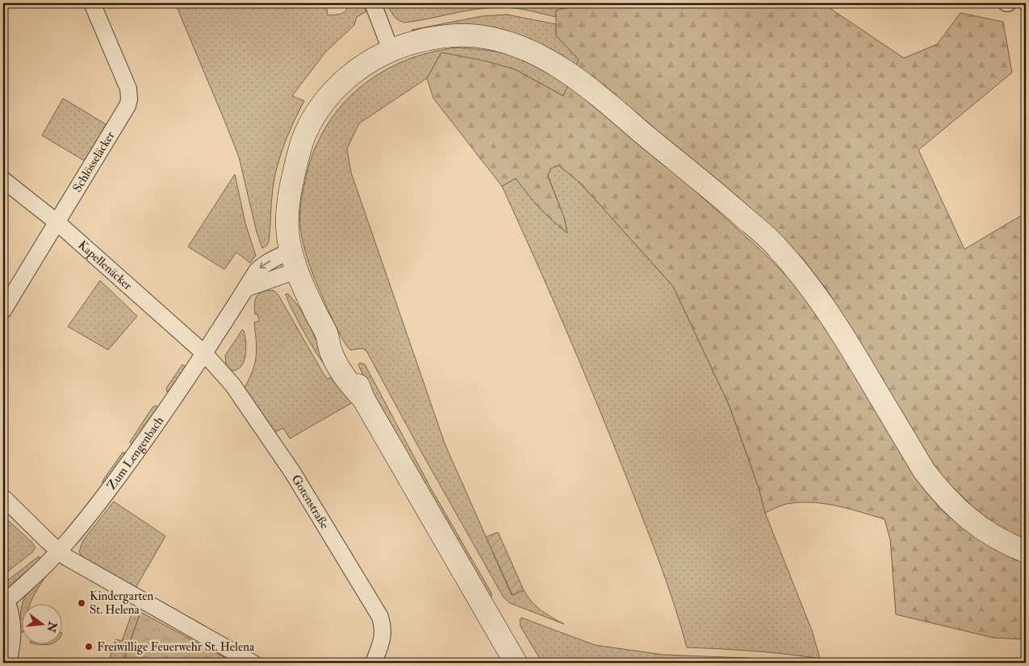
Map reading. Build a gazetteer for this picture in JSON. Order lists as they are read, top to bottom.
{
  "streets": {
    "street": [
      "Schlösseläcker",
      "Kapellenäcker",
      "Zum Lengenbach",
      "Gotenstraße"
    ]
  },
  "crossings": [
    ["Schlösseläcker", "Kapellenäcker"],
    ["Kapellenäcker", "Zum Lengenbach"],
    ["Kapellenäcker", "Gotenstraße"],
    ["Zum Lengenbach", "Gotenstraße"]
  ],
  "places": ["Kindergarten St. Helena", "Freiwillige Feuerwehr St. Helena"],
  "north": "right"
}
